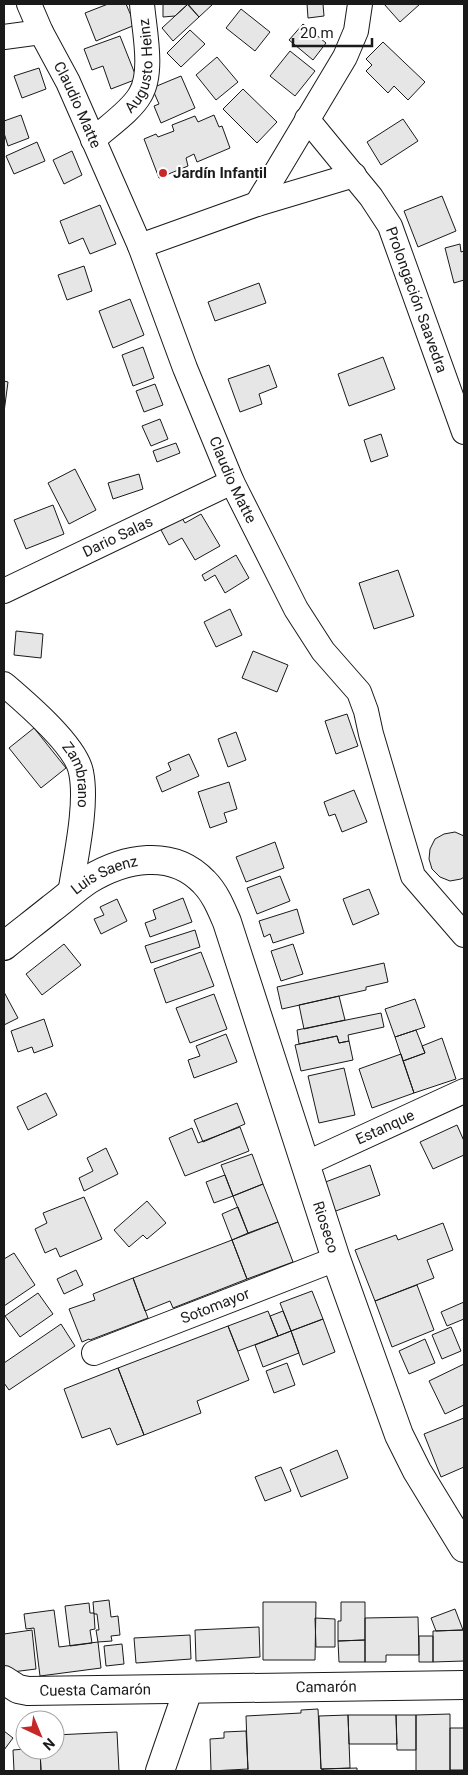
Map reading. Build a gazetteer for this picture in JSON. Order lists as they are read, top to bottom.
{
  "streets": {
    "main road": [
      "Luis Saenz",
      "Rioseco",
      "Camarón",
      "Cuesta Camarón"
    ],
    "street": [
      "Augusto Heinz",
      "Claudio Matte",
      "Prolongación Saavedra",
      "Dario Salas",
      "Zambrano",
      "Estanque",
      "Sotomayor"
    ]
  },
  "crossings": [
    ["Augusto Heinz", "Claudio Matte"],
    ["Claudio Matte", "Dario Salas"],
    ["Zambrano", "Luis Saenz"],
    ["Luis Saenz", "Rioseco"],
    ["Estanque", "Rioseco"],
    ["Rioseco", "Sotomayor"],
    ["Camarón", "Cuesta Camarón"]
  ],
  "places": ["Jardín Infantil"],
  "scale_bar": "20 m",
  "north": "bottom right"
}
